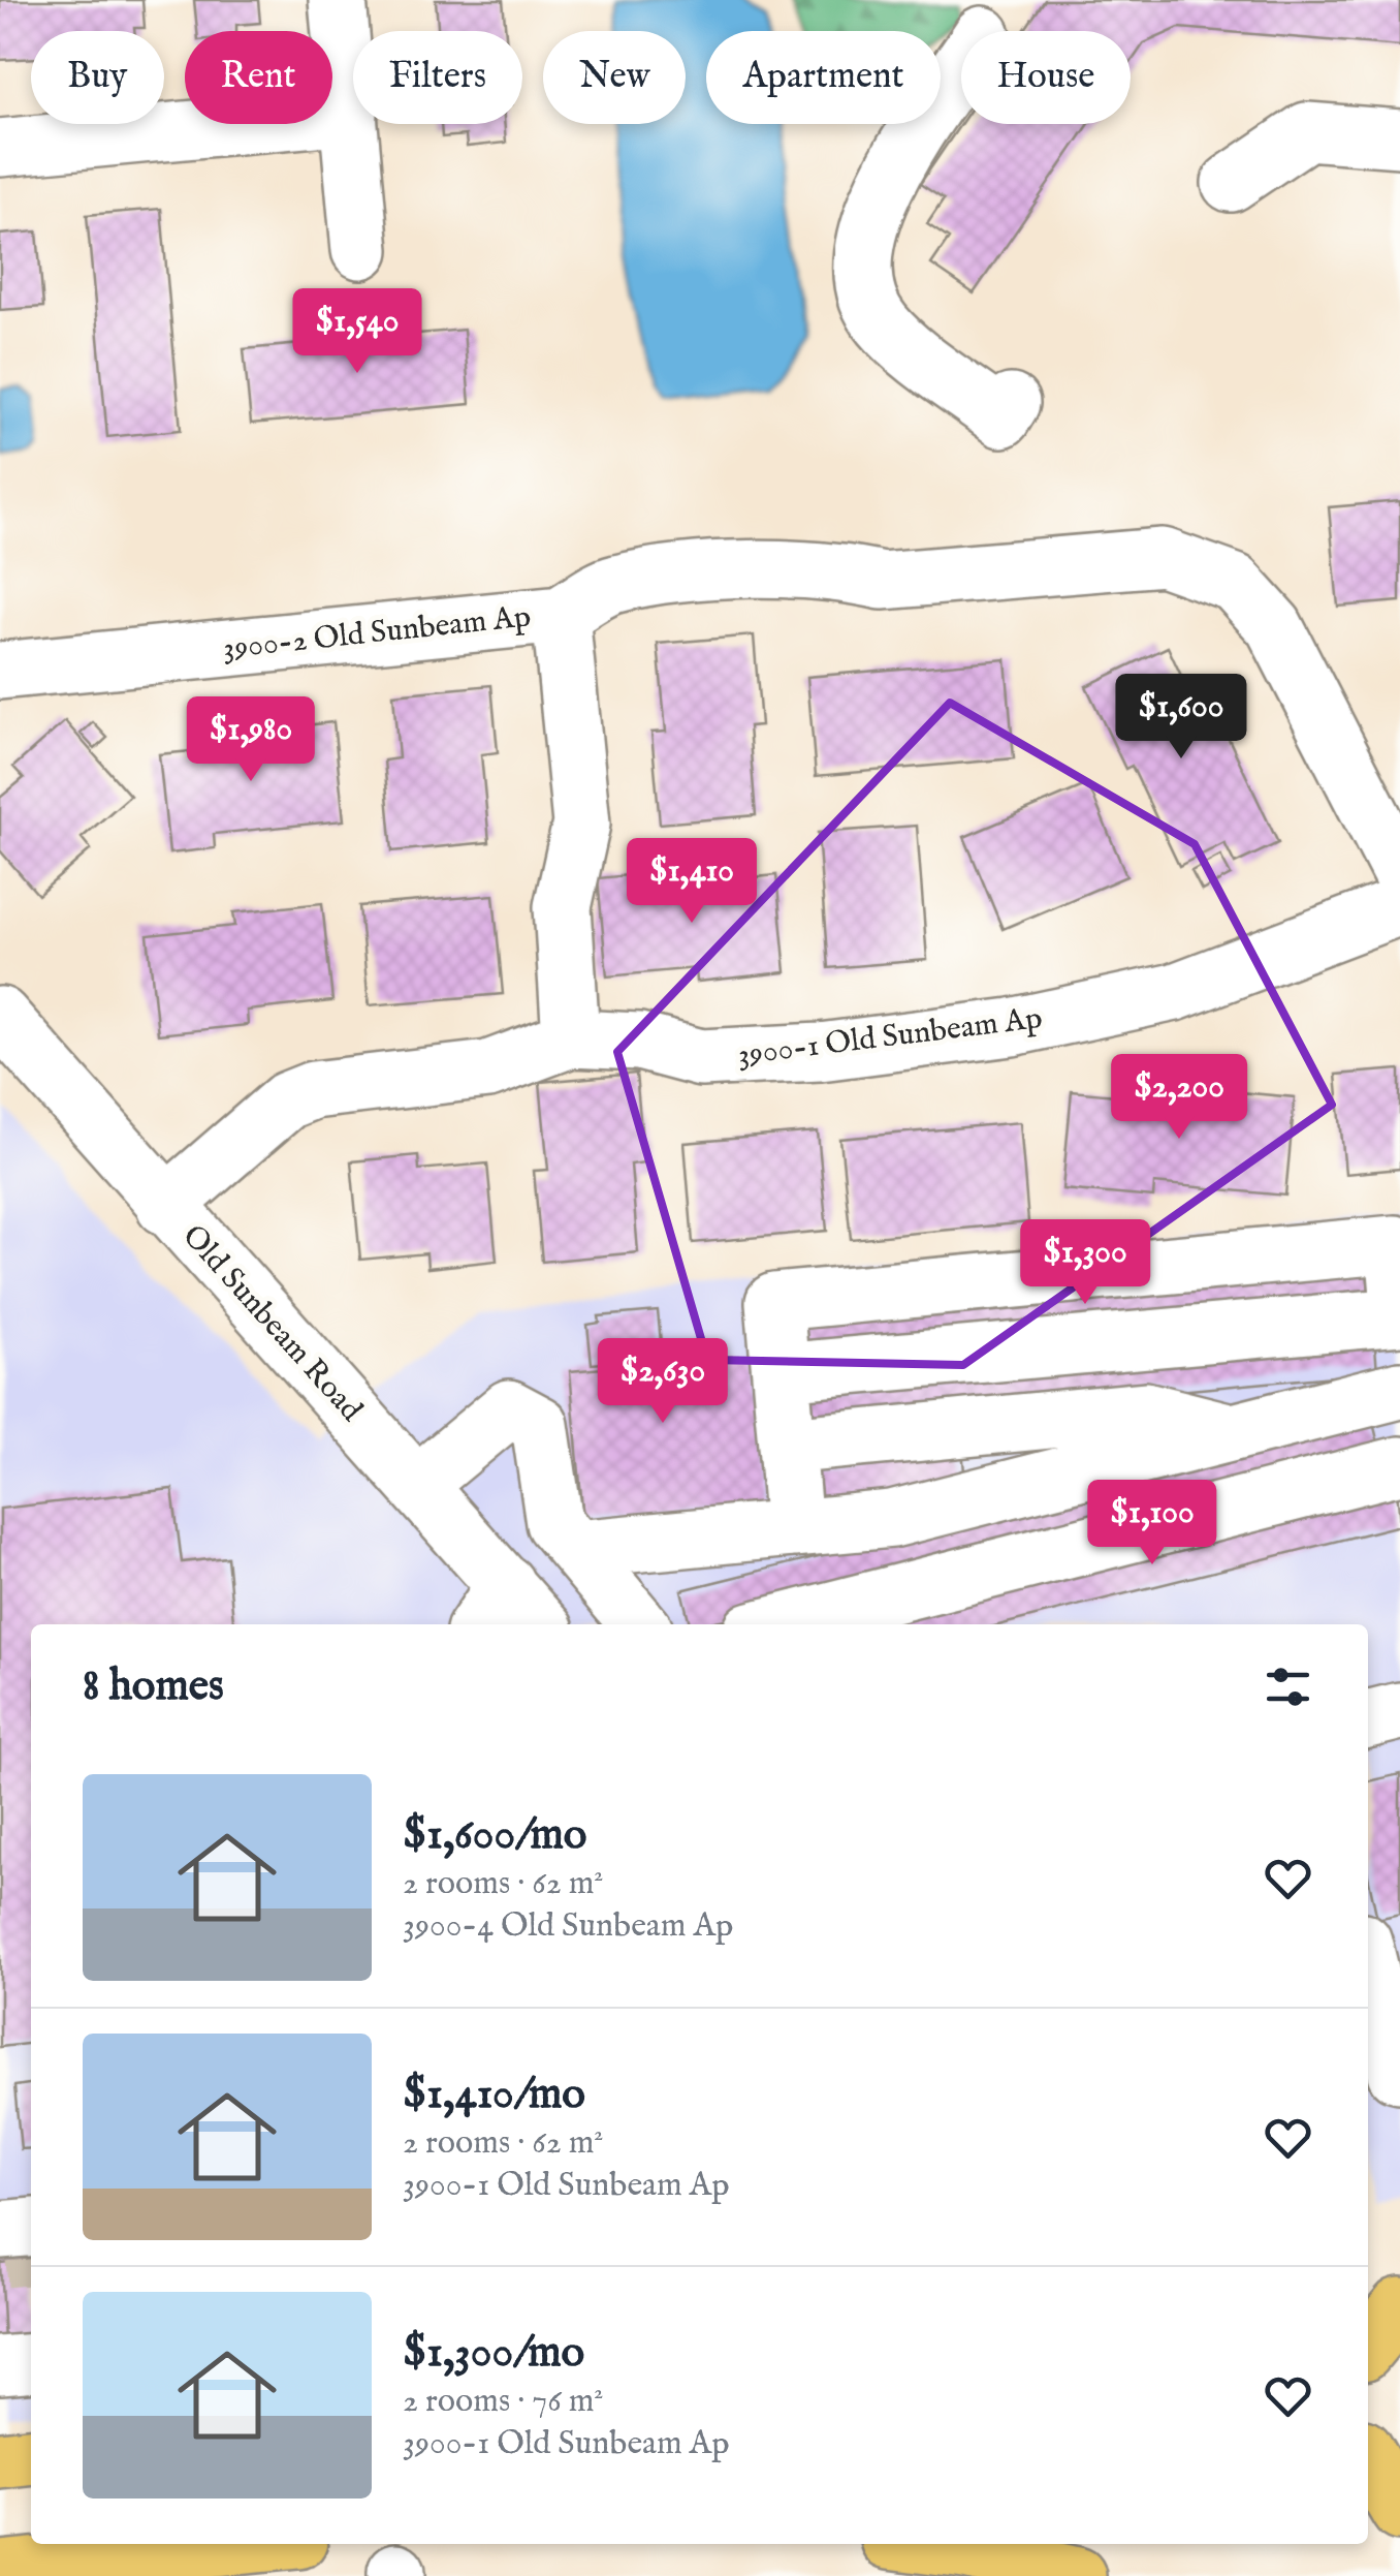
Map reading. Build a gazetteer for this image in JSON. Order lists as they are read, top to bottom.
{
  "streets": {
    "street": ["3900-2 Old Sunbeam Ap", "3900-1 Old Sunbeam Ap", "Old Sunbeam Road"]
  },
  "crossings": [
    ["3900-1 Old Sunbeam Ap", "Old Sunbeam Road"]
  ],
  "page": {
    "chip": [
      "Buy",
      "Rent",
      "Filters",
      "New",
      "Apartment",
      "House"
    ],
    "price": [
      "$1,540",
      "$1,600",
      "$1,980",
      "$1,410",
      "$2,200",
      "$1,300",
      "$2,630",
      "$1,100"
    ],
    "heading": "8 homes",
    "list": [
      {
        "name": "$1,600/mo",
        "note": "2 rooms · 62 m² · 3900-4 Old Sunbeam Ap"
      },
      {
        "name": "$1,410/mo",
        "note": "2 rooms · 62 m² · 3900-1 Old Sunbeam Ap"
      },
      {
        "name": "$1,300/mo",
        "note": "2 rooms · 76 m² · 3900-1 Old Sunbeam Ap"
      }
    ]
  }
}
